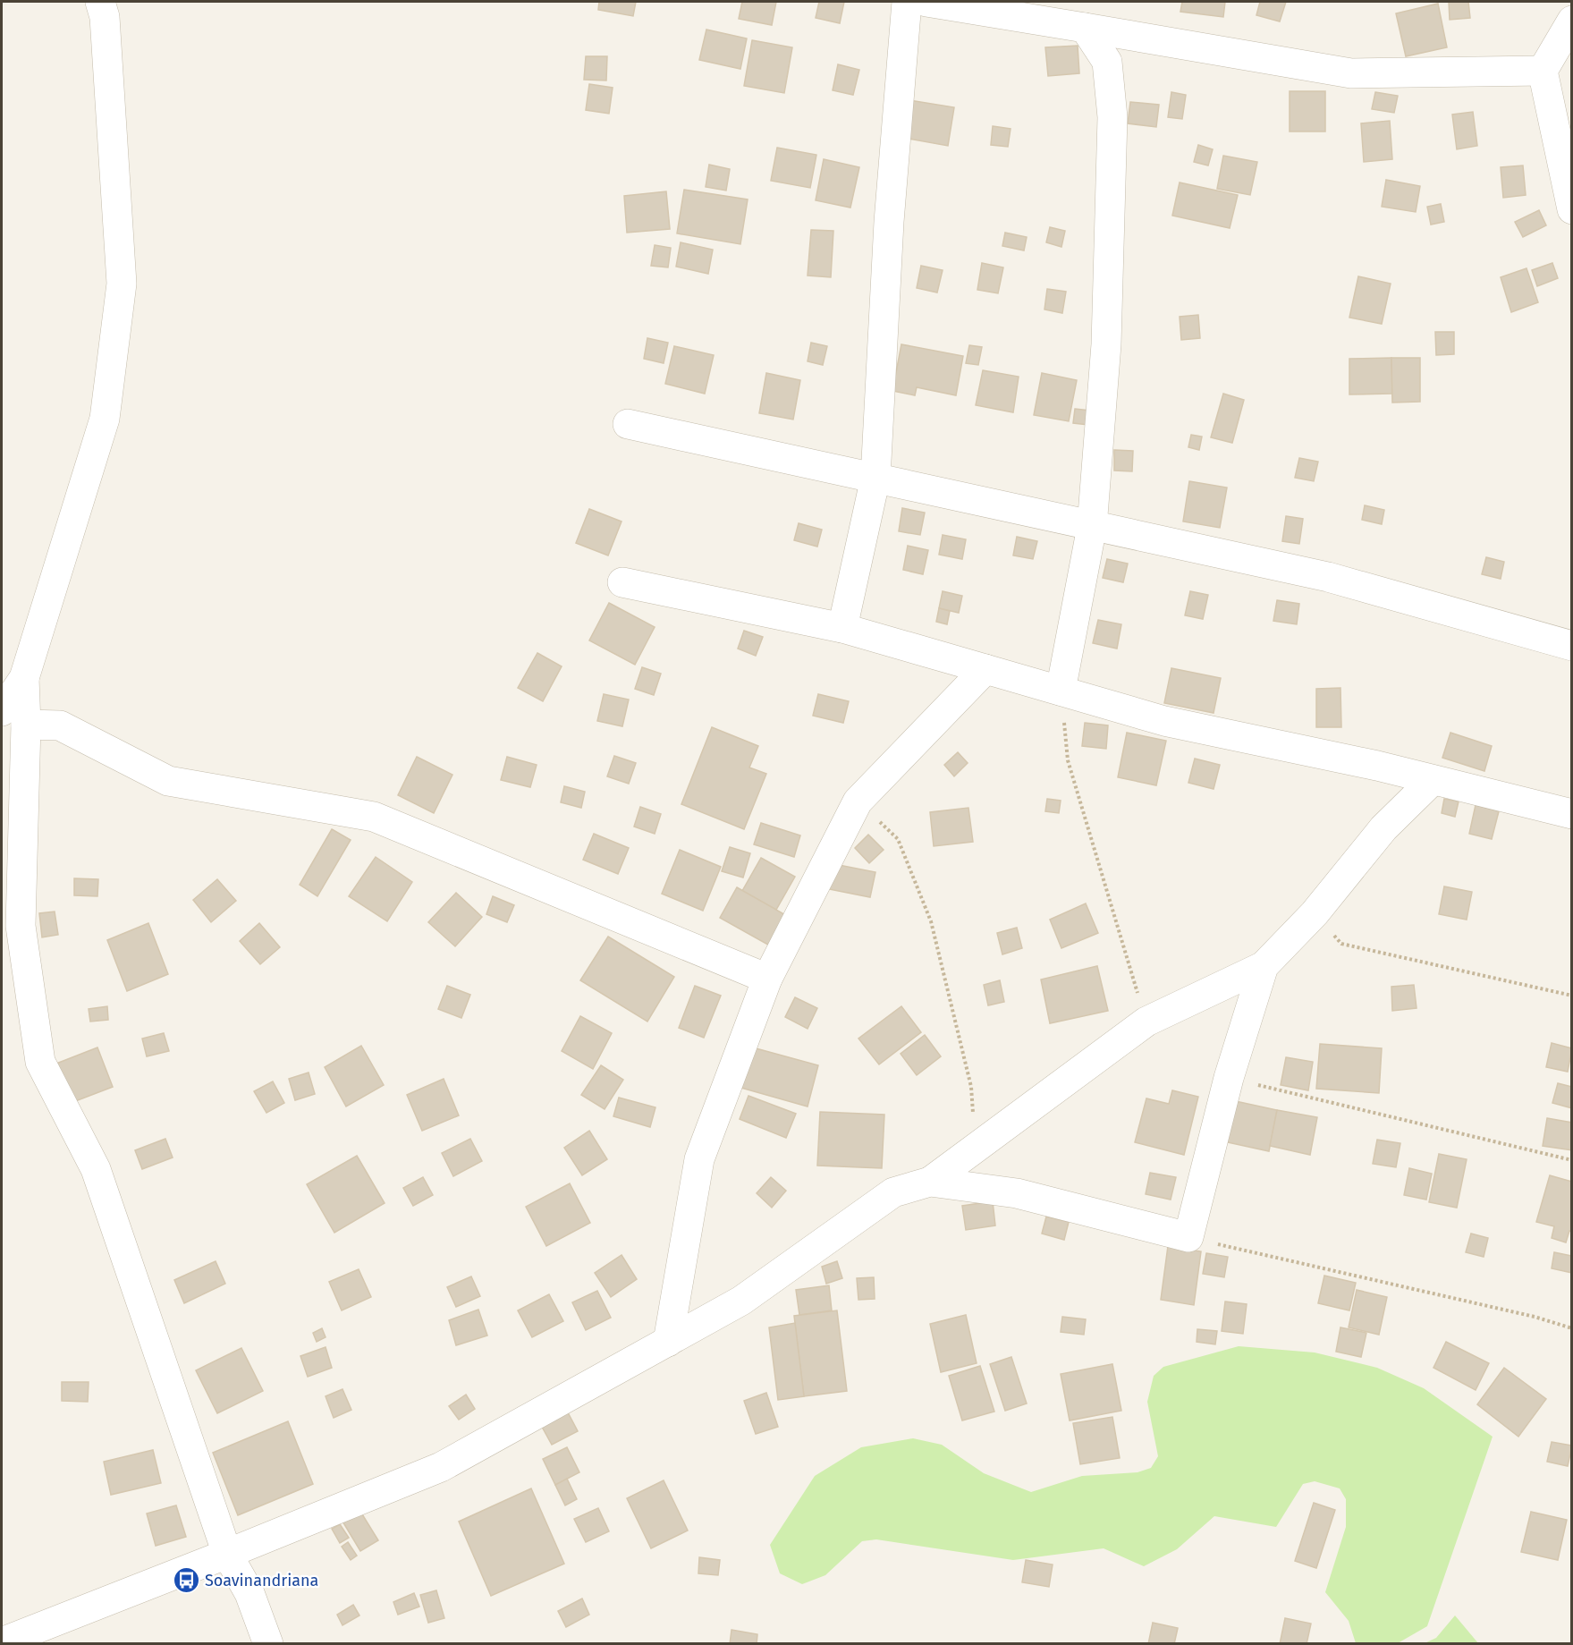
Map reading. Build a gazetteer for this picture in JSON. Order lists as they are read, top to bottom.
{
  "places": {
    "bus stop": ["Soavinandriana"]
  }
}
